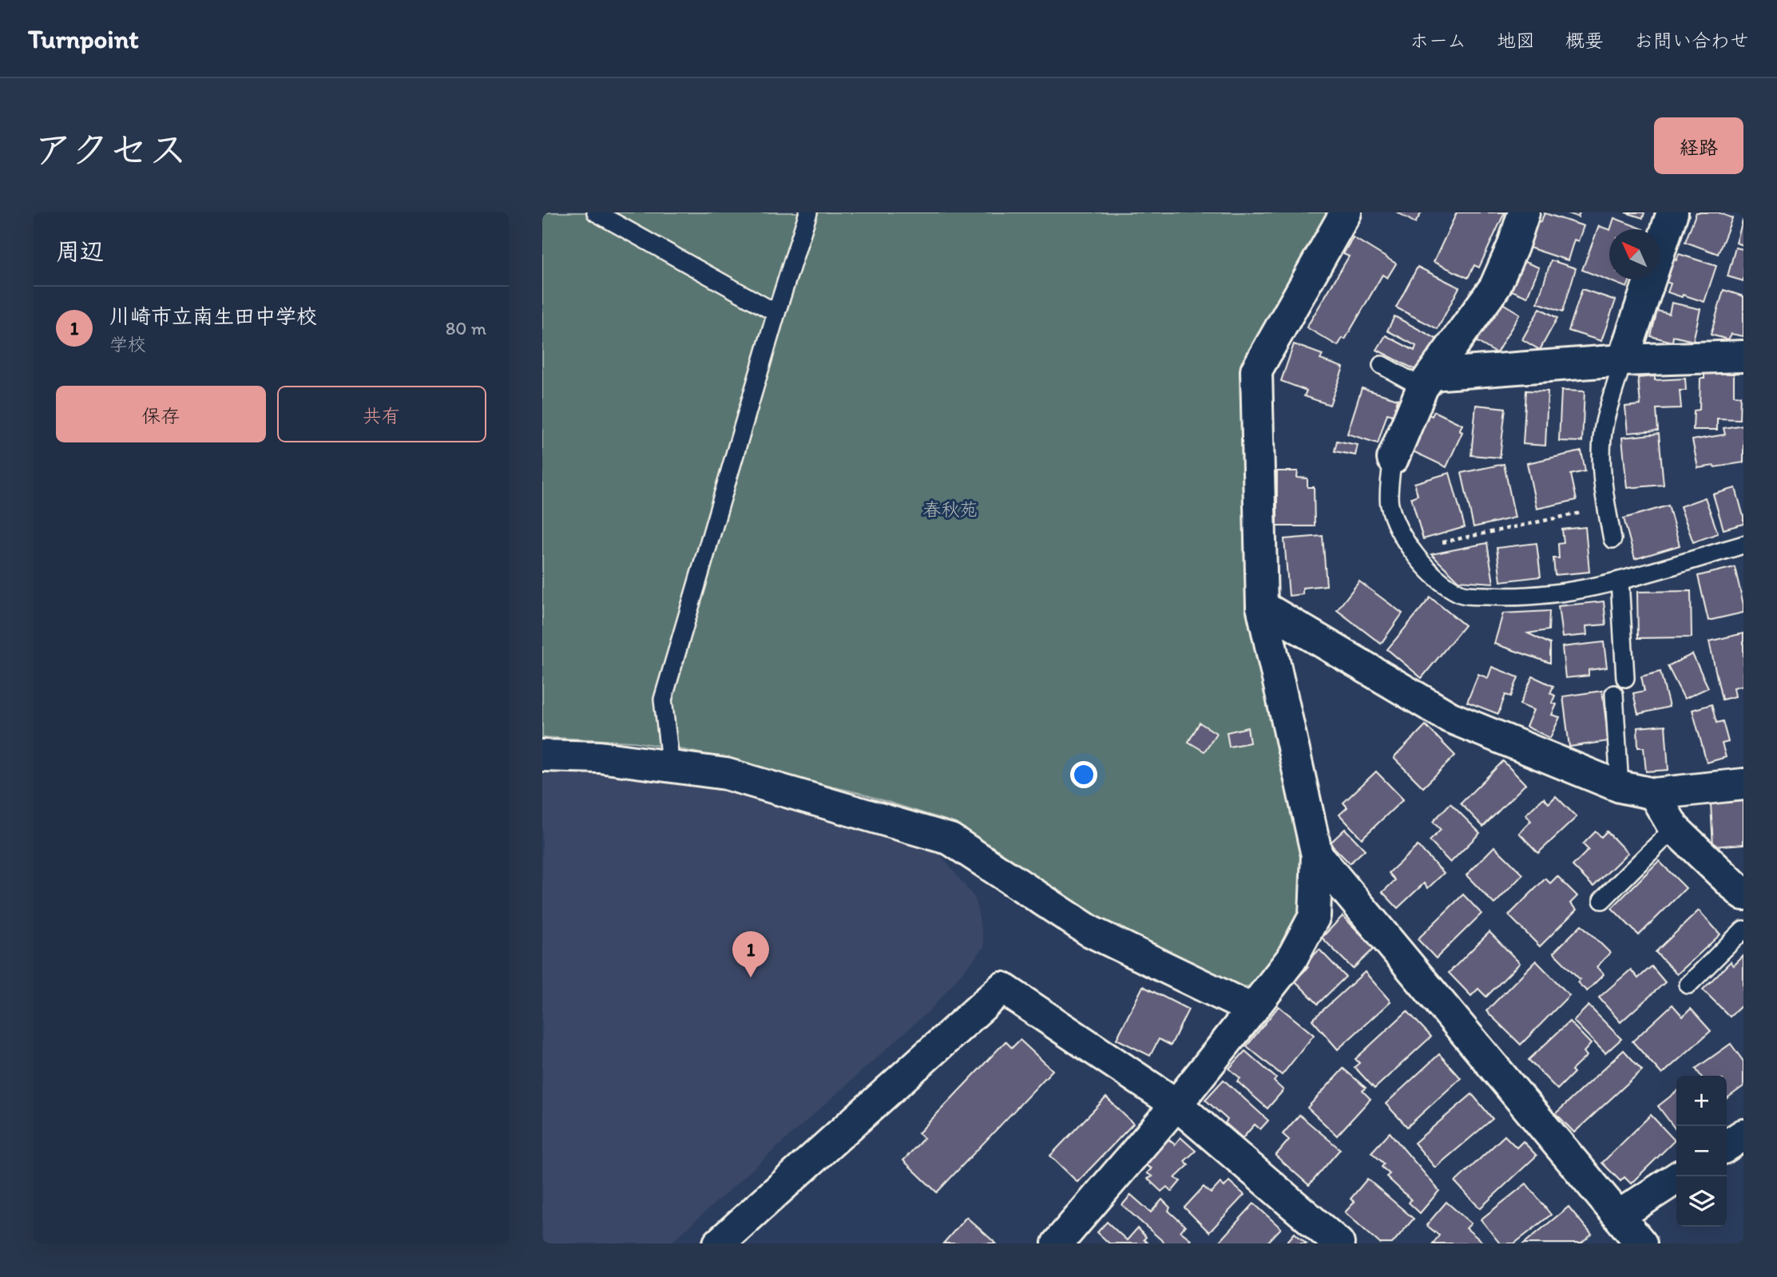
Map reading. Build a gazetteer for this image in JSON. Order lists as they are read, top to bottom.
{
  "parks": ["春秋苑"],
  "north": "top left",
  "page": {
    "header": "Turnpoint",
    "nav": [
      "ホーム",
      "地図",
      "概要",
      "お問い合わせ"
    ],
    "title": "アクセス",
    "buttons": [
      "経路",
      ["保存", "共有"]
    ],
    "heading": "周辺",
    "list": [
      {
        "mark": "1",
        "name": "川崎市立南生田中学校",
        "note": "学校",
        "value": "80 m"
      }
    ],
    "pins": "1",
    "map_buttons": ["+", "−"]
  }
}
